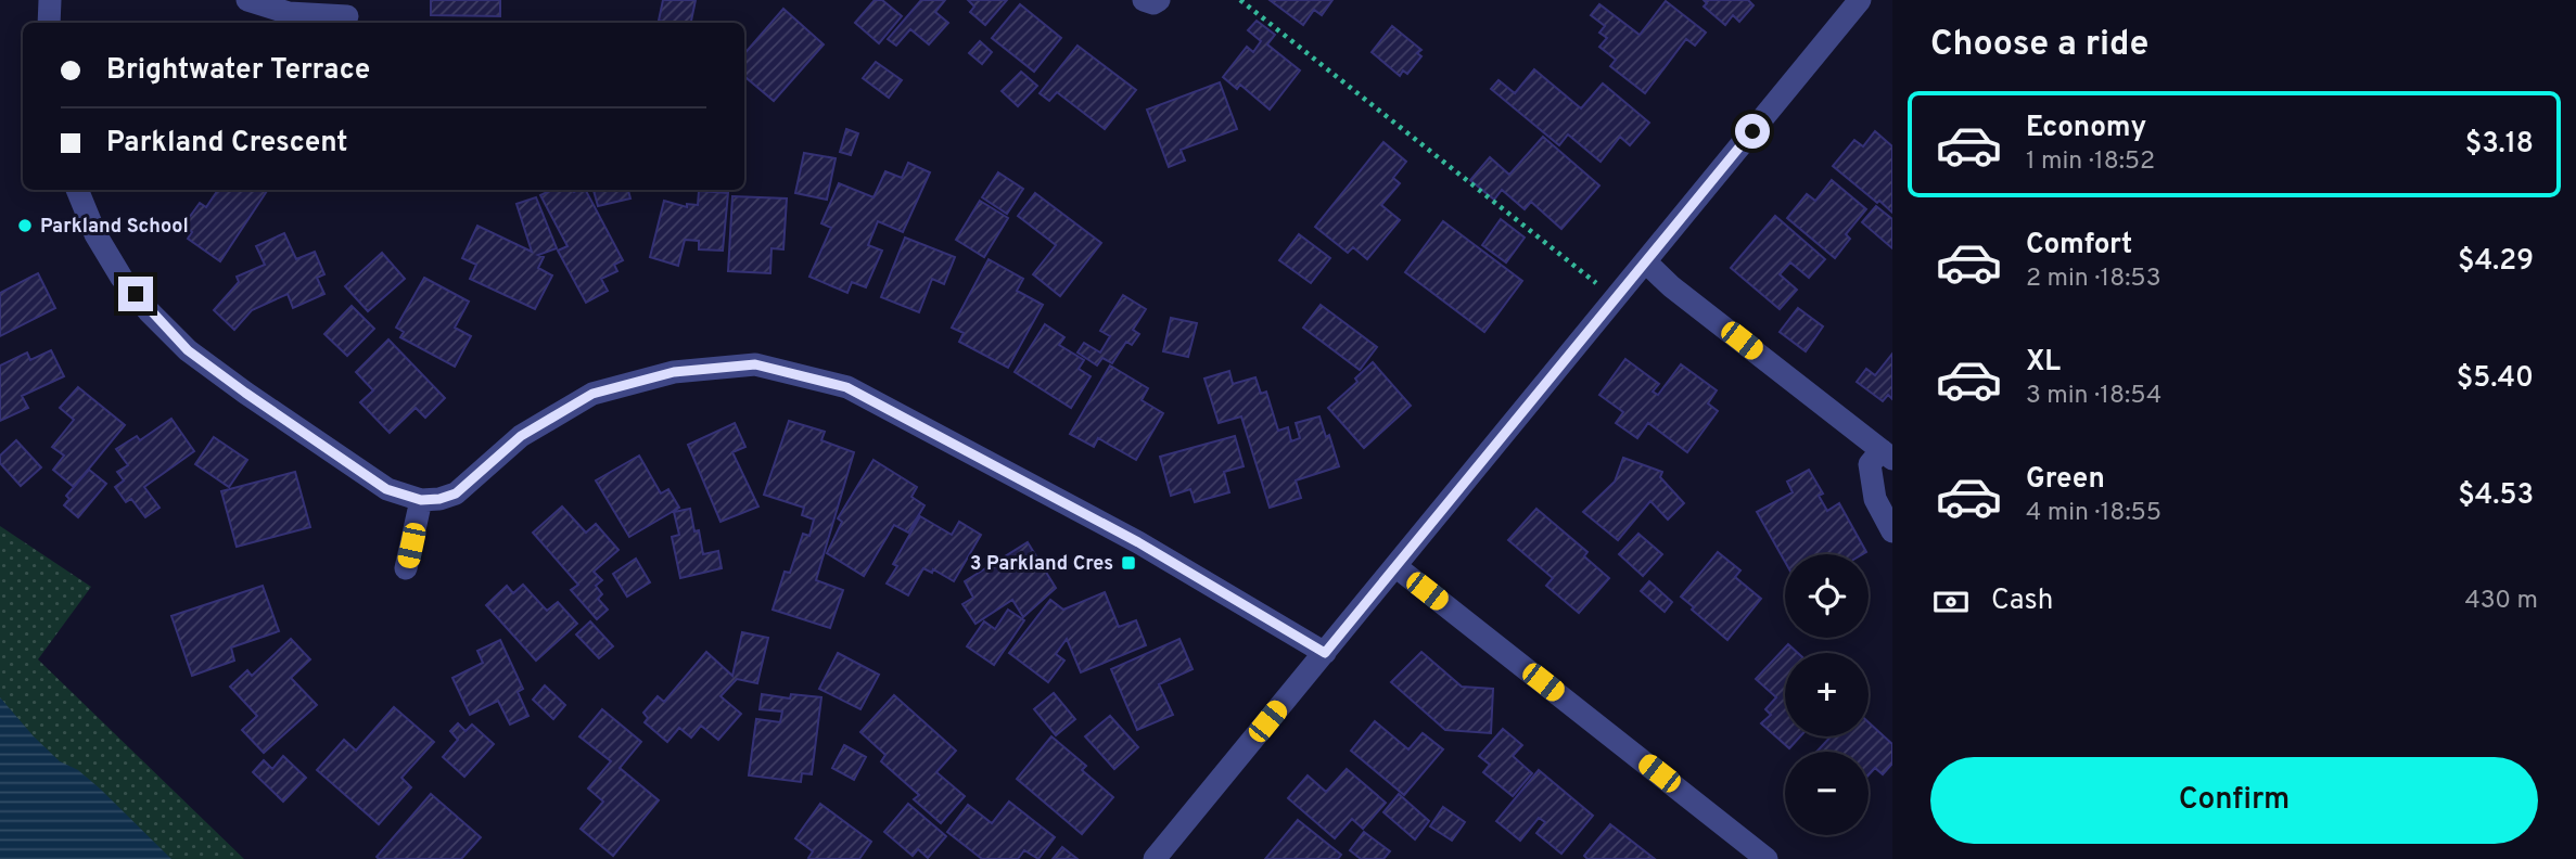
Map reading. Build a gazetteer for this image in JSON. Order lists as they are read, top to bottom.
{
  "places": {
    "other": ["Parkland School"],
    "transit": ["3 Parkland Cres"]
  },
  "page": {
    "heading": "Choose a ride",
    "banner": ["Brightwater Terrace", "Parkland Crescent"],
    "list": [
      {
        "name": "Economy",
        "note": "1 min · 18:52",
        "value": "$3.18"
      },
      {
        "name": "Comfort",
        "note": "2 min · 18:53",
        "value": "$4.29"
      },
      {
        "name": "XL",
        "note": "3 min · 18:54",
        "value": "$5.40"
      },
      {
        "name": "Green",
        "note": "4 min · 18:55",
        "value": "$4.53"
      }
    ],
    "map_buttons": ["+", "−"],
    "pay": ["Cash", "430 m"],
    "buttons": "Confirm"
  }
}
